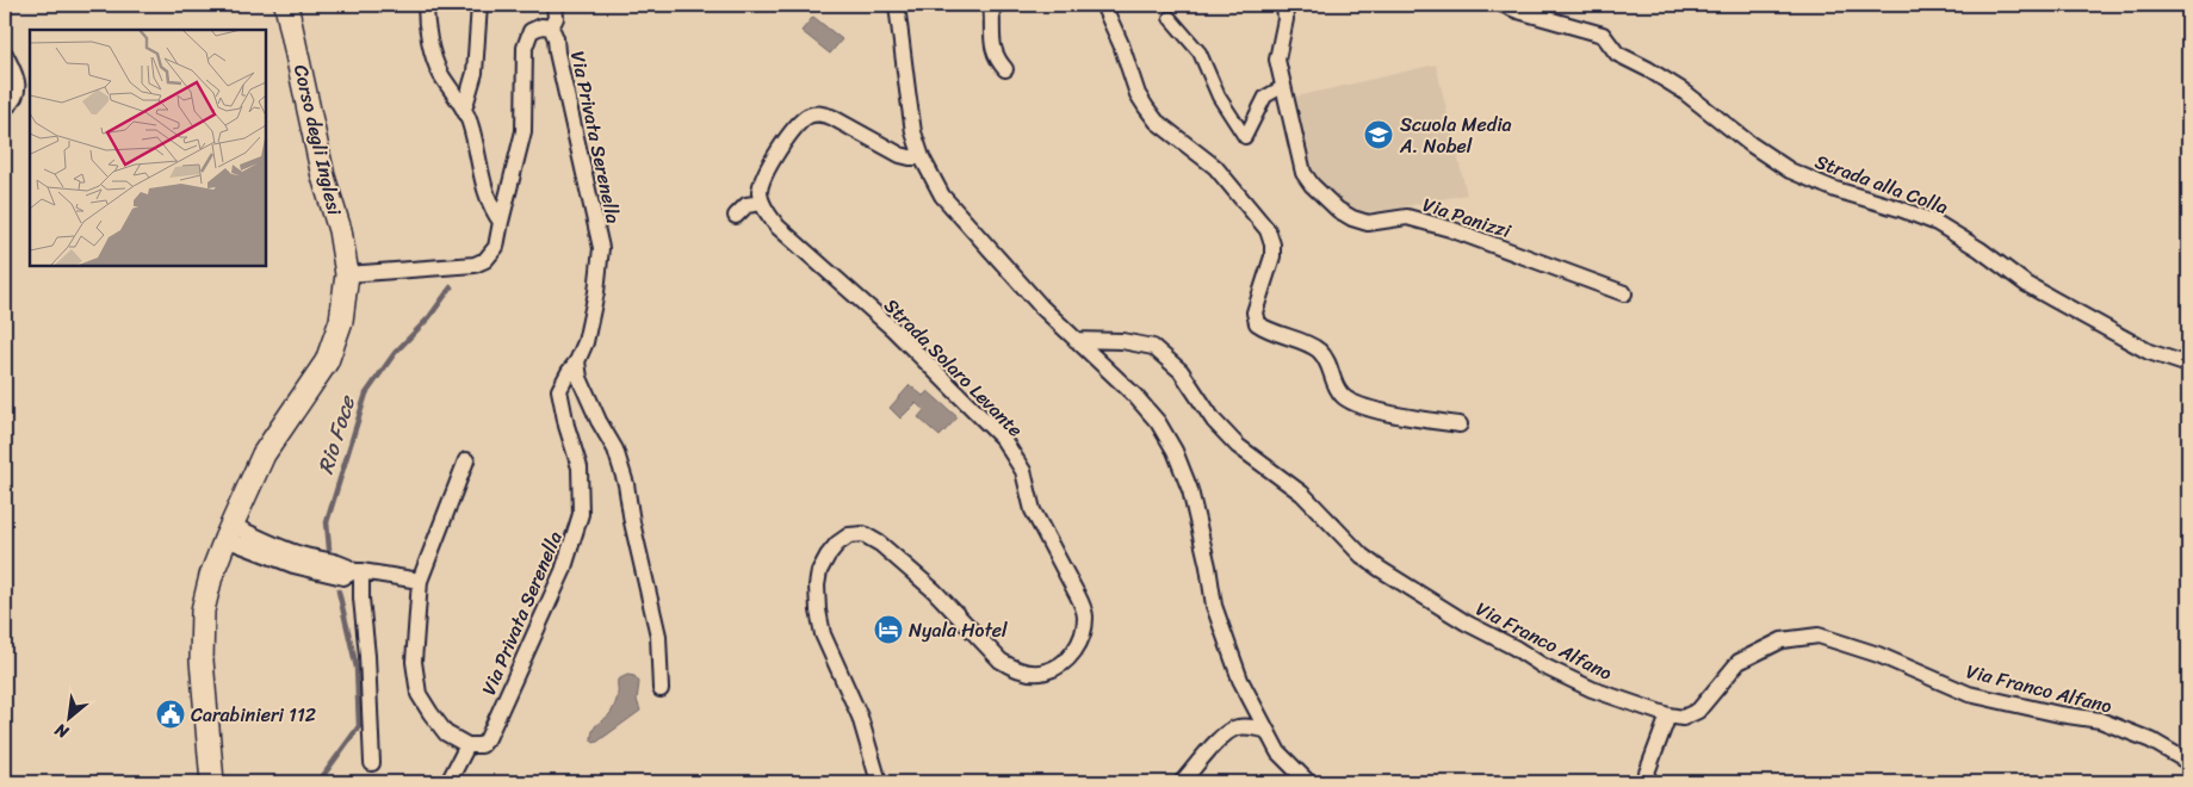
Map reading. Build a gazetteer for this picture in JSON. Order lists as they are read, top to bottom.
{
  "streets": {
    "main road": ["Corso degli Inglesi"],
    "street": [
      "Via Privata Serenella",
      "Strada alla Colla",
      "Via Panizzi",
      "Strada Solaro Levante",
      "Via Franco Alfano"
    ]
  },
  "water": ["Rio Foce"],
  "places": {
    "school or university": ["Scuola Media A. Nobel"],
    "hotel": ["Nyala Hotel"],
    "public building": ["Carabinieri 112"]
  },
  "north": "bottom left"
}
